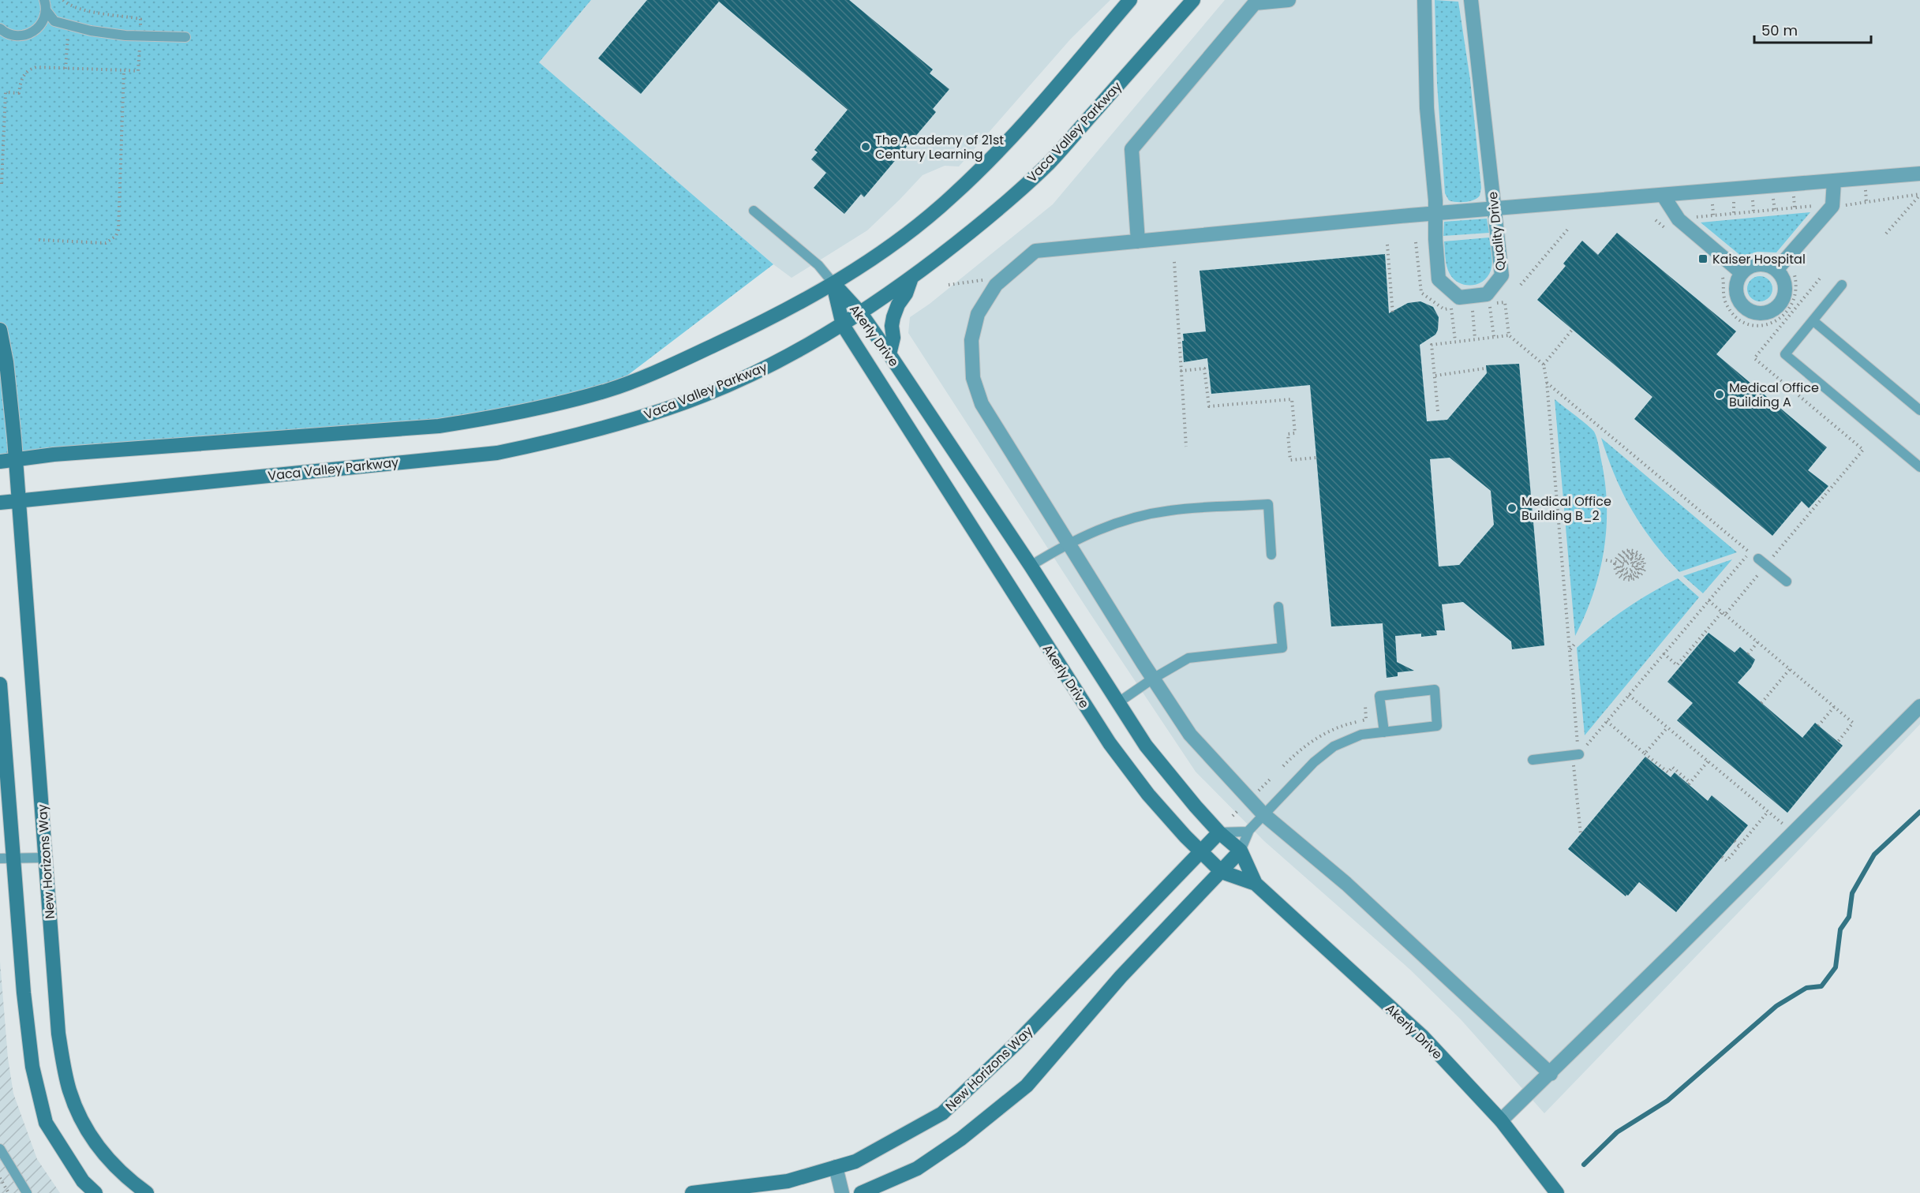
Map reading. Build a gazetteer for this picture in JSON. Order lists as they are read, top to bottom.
{
  "streets": {
    "street": [
      "Vaca Valley Parkway",
      "Quality Drive",
      "Akerly Drive",
      "New Horizons Way"
    ]
  },
  "crossings": [
    ["Vaca Valley Parkway", "Akerly Drive"],
    ["Vaca Valley Parkway", "New Horizons Way"],
    ["Akerly Drive", "New Horizons Way"]
  ],
  "places": {
    "other": ["The Academy of 21st Century Learning", "Medical Office Building A", "Medical Office Building B_2"],
    "transit": ["Kaiser Hospital"]
  },
  "scale_bar": "50 m"
}
